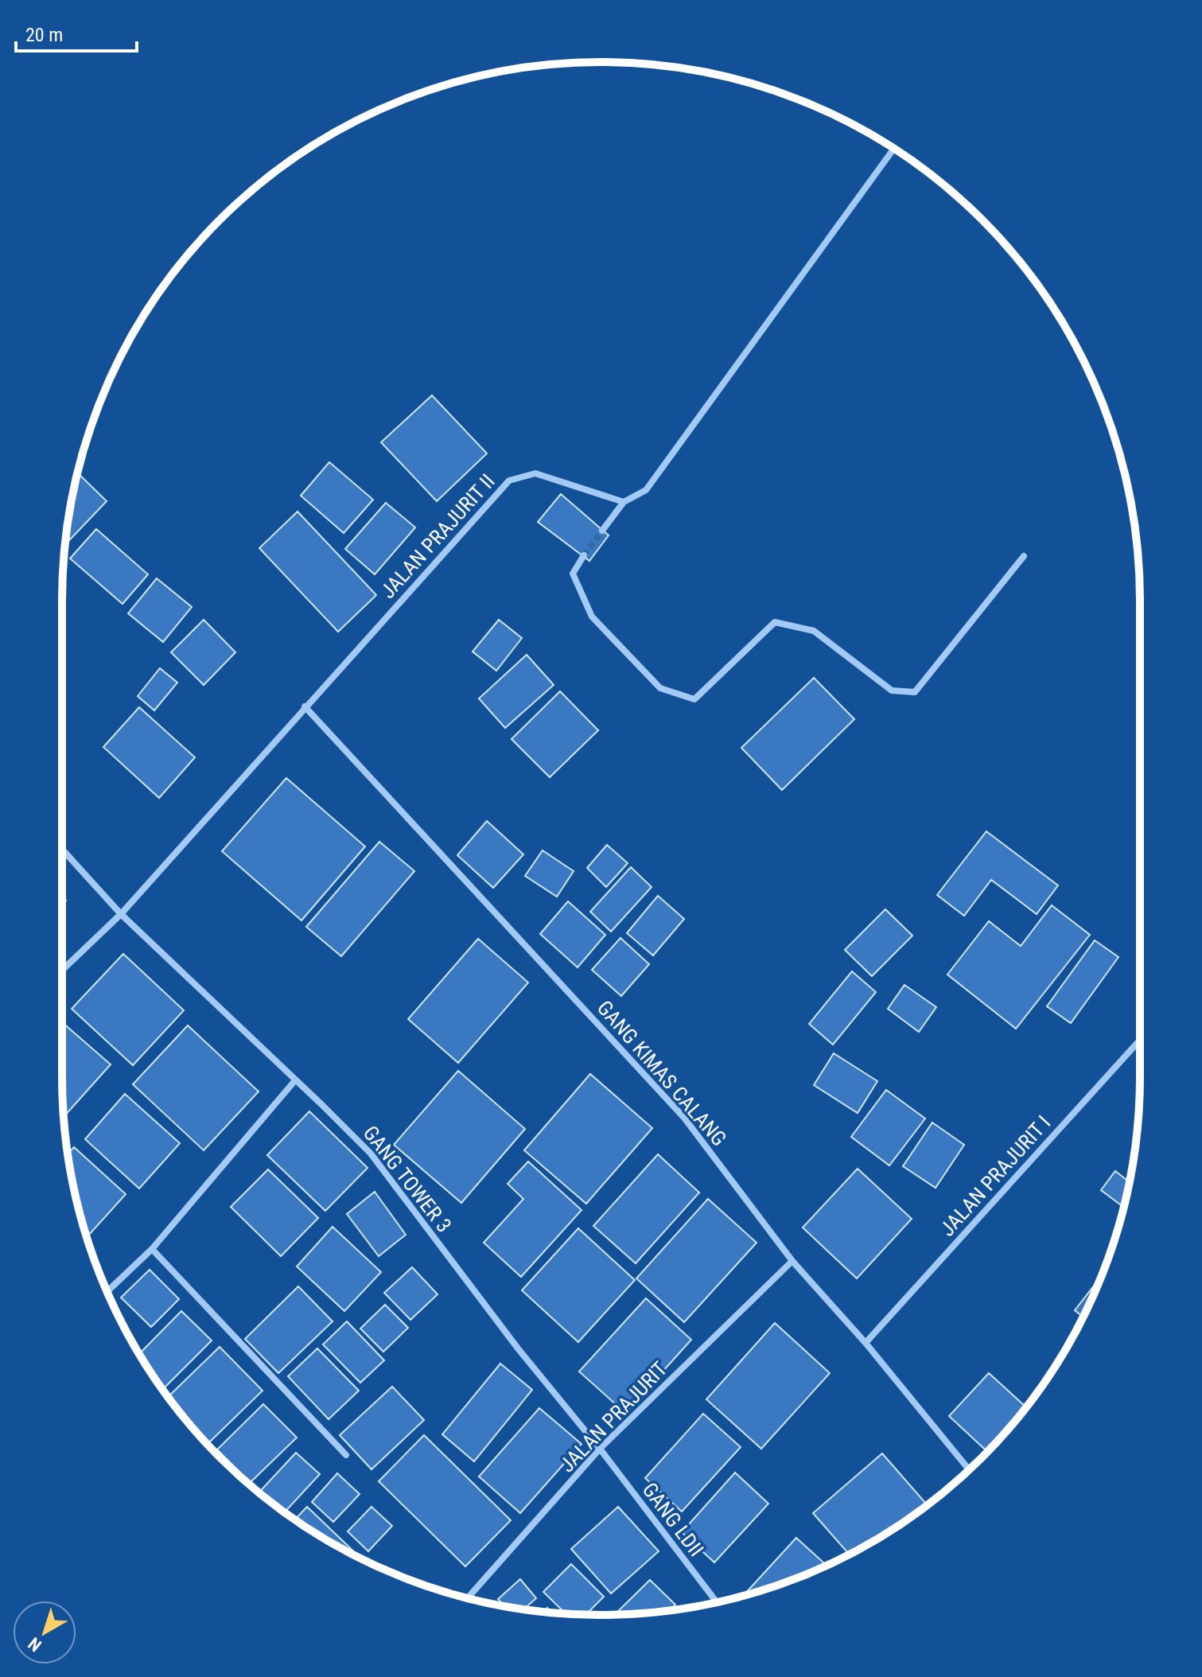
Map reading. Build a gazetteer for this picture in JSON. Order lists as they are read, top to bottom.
{
  "streets": {
    "street": [
      "JALAN PRAJURIT II",
      "GANG KIMAS CALANG",
      "JALAN PRAJURIT I",
      "GANG TOWER 3",
      "JALAN PRAJURIT",
      "GANG LDII"
    ]
  },
  "crossings": [
    ["JALAN PRAJURIT II", "GANG KIMAS CALANG"],
    ["JALAN PRAJURIT II", "GANG TOWER 3"],
    ["GANG KIMAS CALANG", "JALAN PRAJURIT I"],
    ["GANG KIMAS CALANG", "JALAN PRAJURIT"],
    ["GANG TOWER 3", "JALAN PRAJURIT"],
    ["GANG TOWER 3", "GANG LDII"],
    ["JALAN PRAJURIT", "GANG LDII"]
  ],
  "scale_bar": "20 m",
  "north": "bottom left"
}
